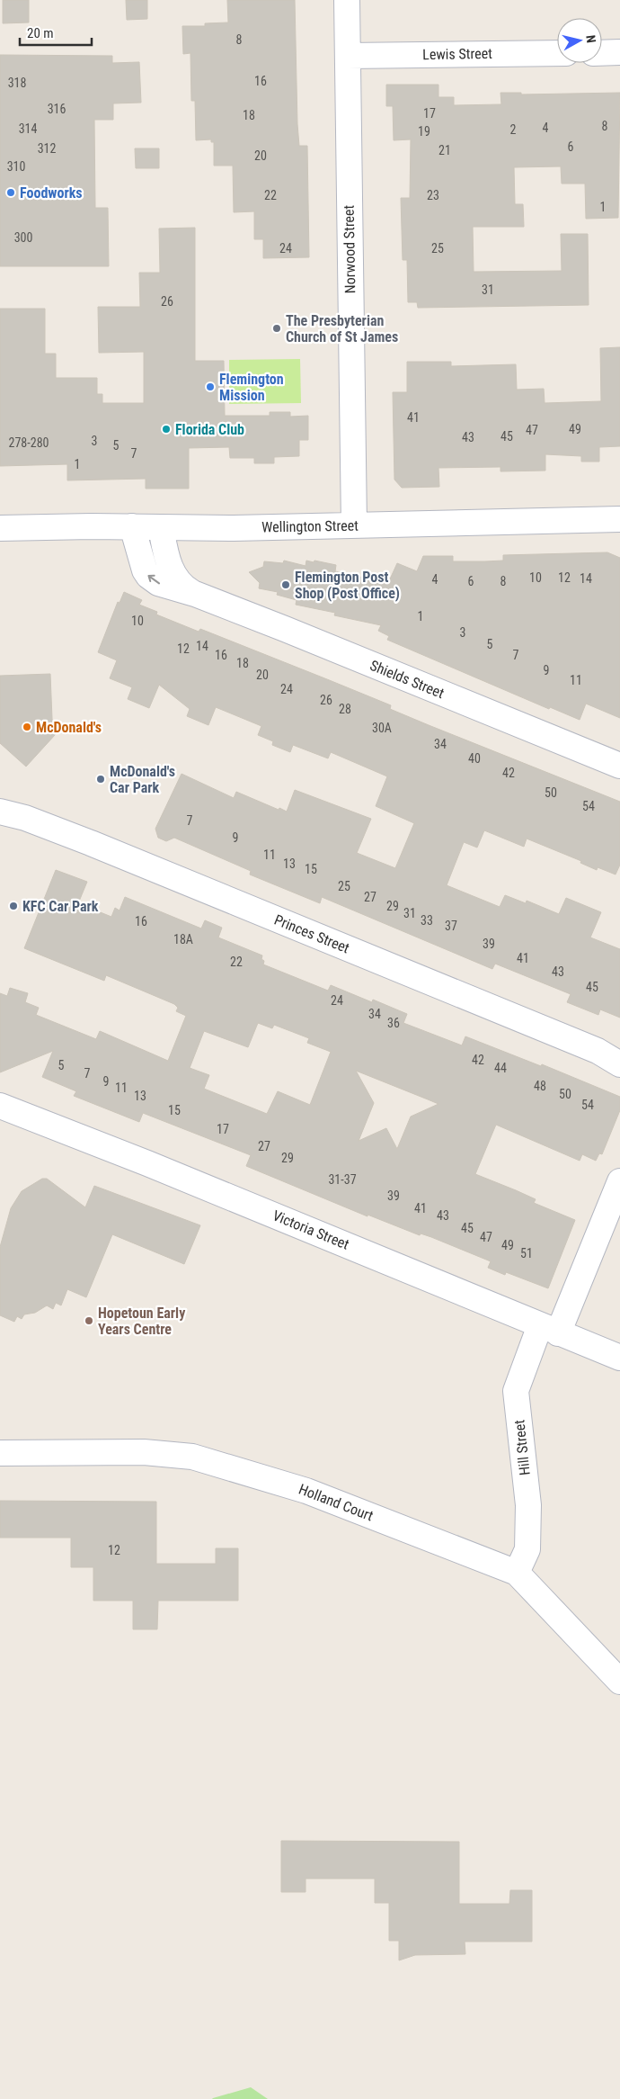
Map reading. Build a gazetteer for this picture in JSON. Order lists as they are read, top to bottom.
{
  "streets": {
    "street": [
      "Lewis Street",
      "Norwood Street",
      "Wellington Street",
      "Shields Street",
      "Princes Street",
      "Victoria Street",
      "Hill Street",
      "Holland Court"
    ]
  },
  "crossings": [
    ["Lewis Street", "Norwood Street"],
    ["Norwood Street", "Wellington Street"],
    ["Wellington Street", "Shields Street"],
    ["Victoria Street", "Hill Street"],
    ["Hill Street", "Holland Court"]
  ],
  "places": [
    "Foodworks",
    "The Presbyterian Church of St James",
    "Flemington Mission",
    "Florida Club",
    "Flemington Post Shop (Post Office)",
    "McDonald's",
    "McDonald's Car Park",
    "KFC Car Park",
    "Hopetoun Early Years Centre"
  ],
  "house_numbers": [
    "8",
    "16",
    "318",
    "316",
    "17",
    "18",
    "8",
    "4",
    "314",
    "2",
    "19",
    "6",
    "312",
    "21",
    "20",
    "310",
    "22",
    "23",
    "1",
    "300",
    "24",
    "25",
    "31",
    "26",
    "41",
    "49",
    "47",
    "45",
    "43",
    "3",
    "278-280",
    "5",
    "7",
    "1",
    "10",
    "12",
    "14",
    "4",
    "6",
    "8",
    "1",
    "10",
    "3",
    "5",
    "14",
    "12",
    "16",
    "7",
    "18",
    "9",
    "20",
    "11",
    "24",
    "26",
    "28",
    "30A",
    "34",
    "40",
    "42",
    "50",
    "54",
    "7",
    "9",
    "11",
    "13",
    "15",
    "25",
    "27",
    "29",
    "31",
    "33",
    "16",
    "37",
    "18A",
    "39",
    "41",
    "22",
    "43",
    "45",
    "24",
    "34",
    "36",
    "42",
    "5",
    "44",
    "7",
    "9",
    "48",
    "11",
    "50",
    "13",
    "54",
    "15",
    "17",
    "27",
    "29",
    "31-37",
    "39",
    "41",
    "43",
    "45",
    "47",
    "49",
    "51",
    "12"
  ],
  "scale_bar": "20 m",
  "north": "right"
}
